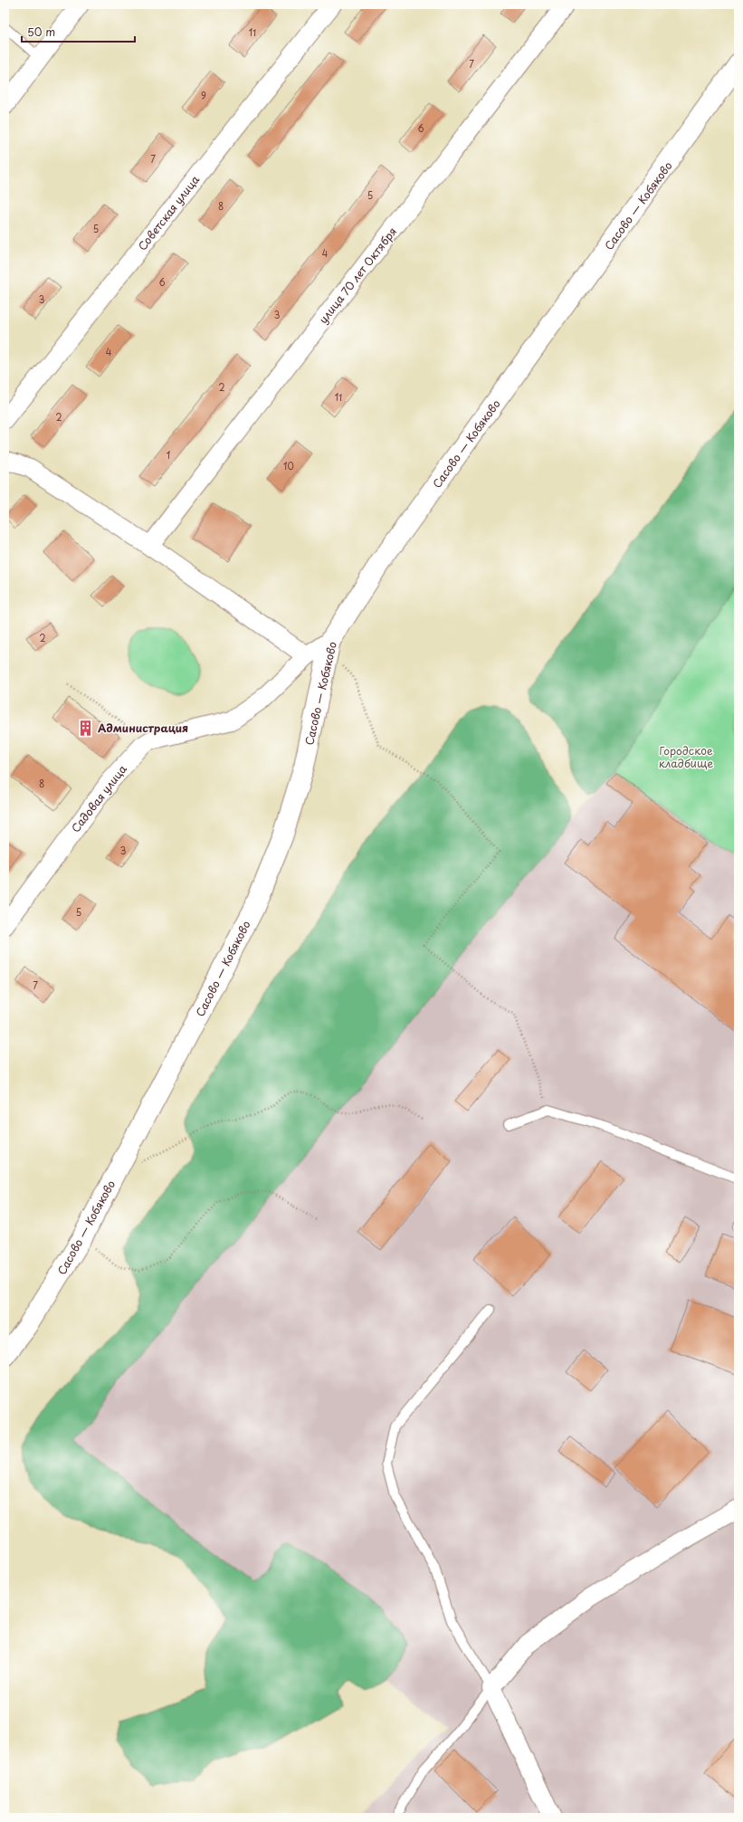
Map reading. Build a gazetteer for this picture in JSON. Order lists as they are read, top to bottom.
{
  "streets": {
    "street": [
      "Сасово — Кобяково",
      "Советская улица",
      "улица 70 лет Октября",
      "Садовая улица"
    ]
  },
  "crossings": [
    ["Сасово — Кобяково", "Садовая улица"]
  ],
  "parks": ["Городское кладбище"],
  "places": {
    "building": ["Администрация"]
  },
  "house_numbers": [
    "11",
    "7",
    "9",
    "6",
    "7",
    "5",
    "8",
    "5",
    "4",
    "6",
    "3",
    "3",
    "4",
    "2",
    "11",
    "2",
    "1",
    "10",
    "2",
    "8",
    "3",
    "5",
    "7"
  ],
  "scale_bar": "50 m"
}
